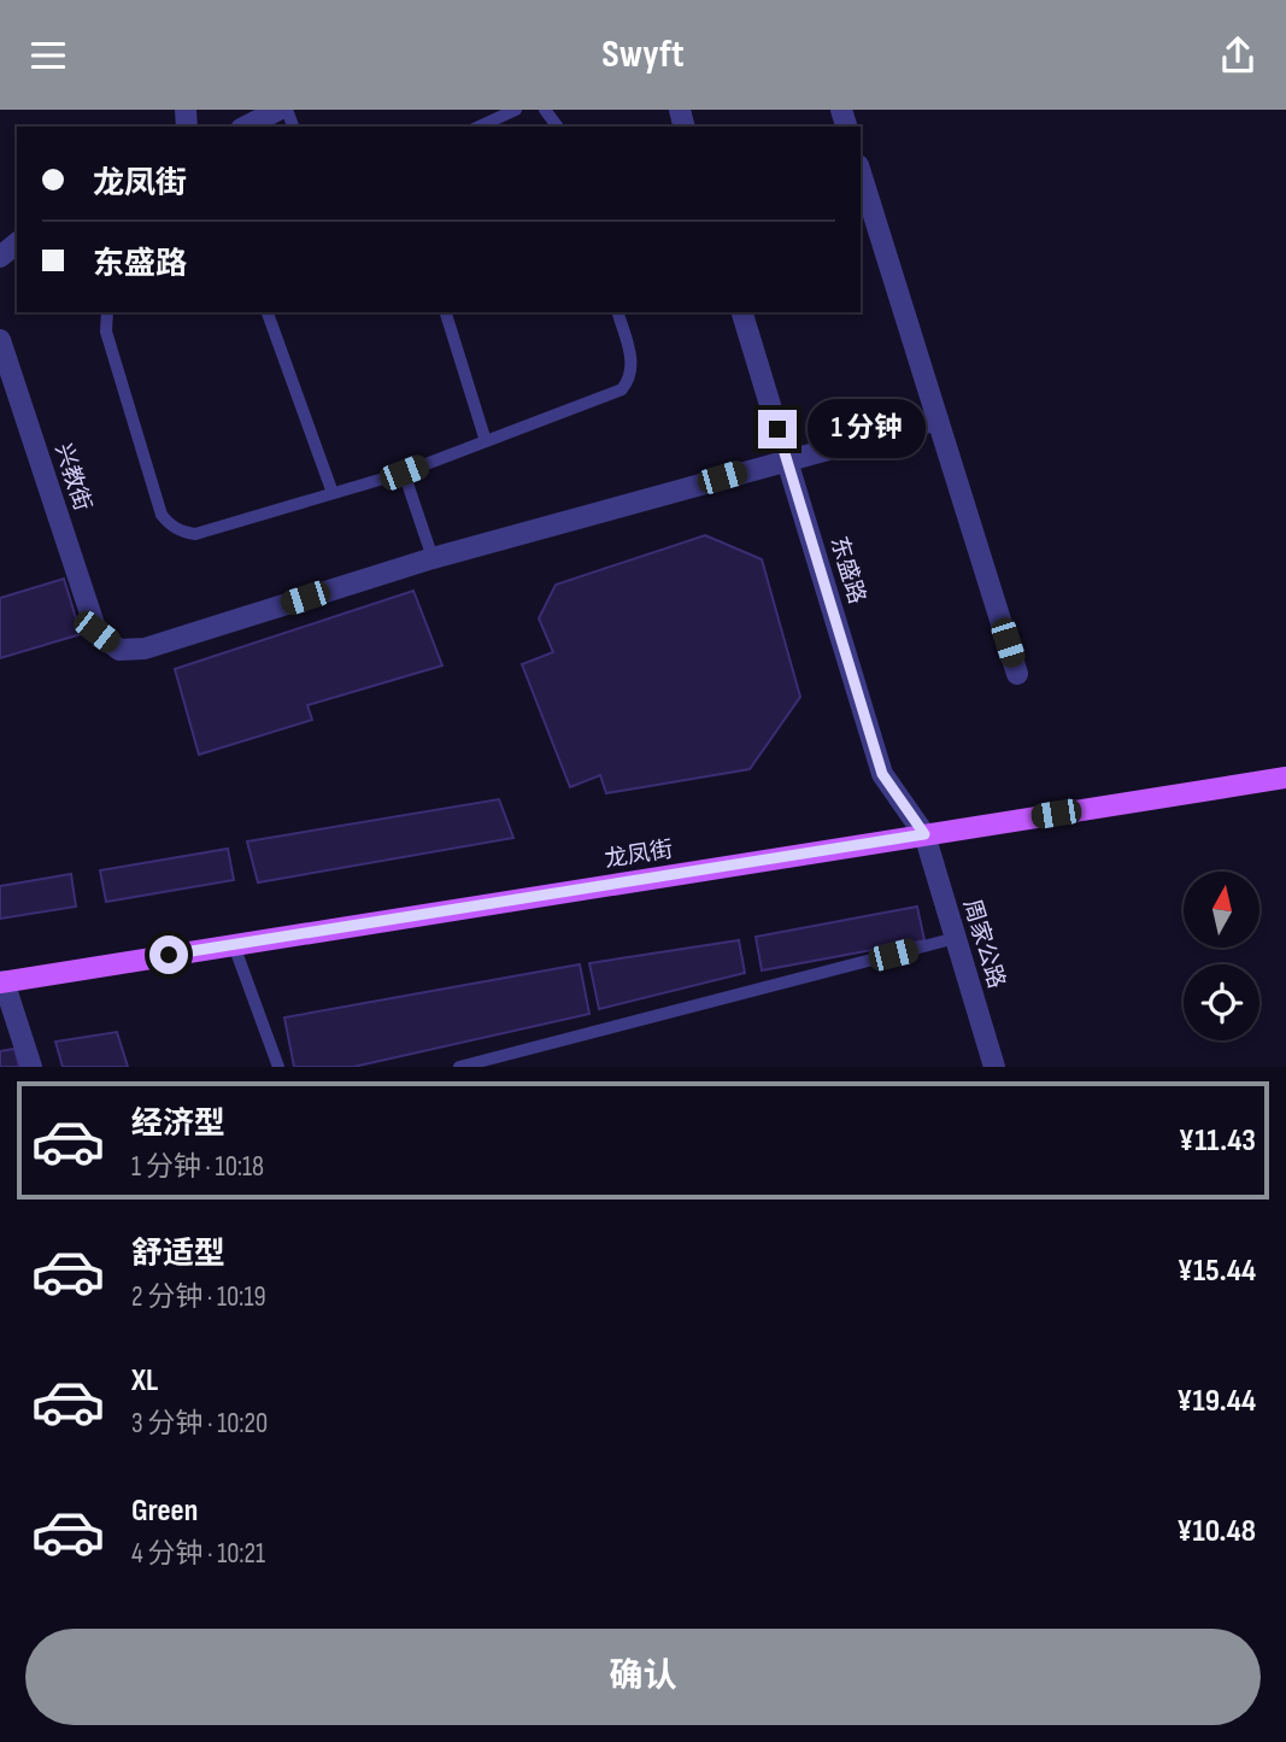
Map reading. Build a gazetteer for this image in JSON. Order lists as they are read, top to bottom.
{
  "streets": {
    "main road": ["龙凤街"],
    "street": ["兴教街", "东盛路", "周家公路"]
  },
  "crossings": [
    ["东盛路", "龙凤街"],
    ["东盛路", "周家公路"],
    ["龙凤街", "周家公路"]
  ],
  "north": "top",
  "page": {
    "header": "Swyft",
    "banner": ["龙凤街", "东盛路"],
    "bubble": "1 分钟",
    "list": [
      {
        "name": "经济型",
        "note": "1 分钟 · 10:18",
        "value": "¥11.43"
      },
      {
        "name": "舒适型",
        "note": "2 分钟 · 10:19",
        "value": "¥15.44"
      },
      {
        "name": "XL",
        "note": "3 分钟 · 10:20",
        "value": "¥19.44"
      },
      {
        "name": "Green",
        "note": "4 分钟 · 10:21",
        "value": "¥10.48"
      }
    ],
    "buttons": "确认"
  }
}
